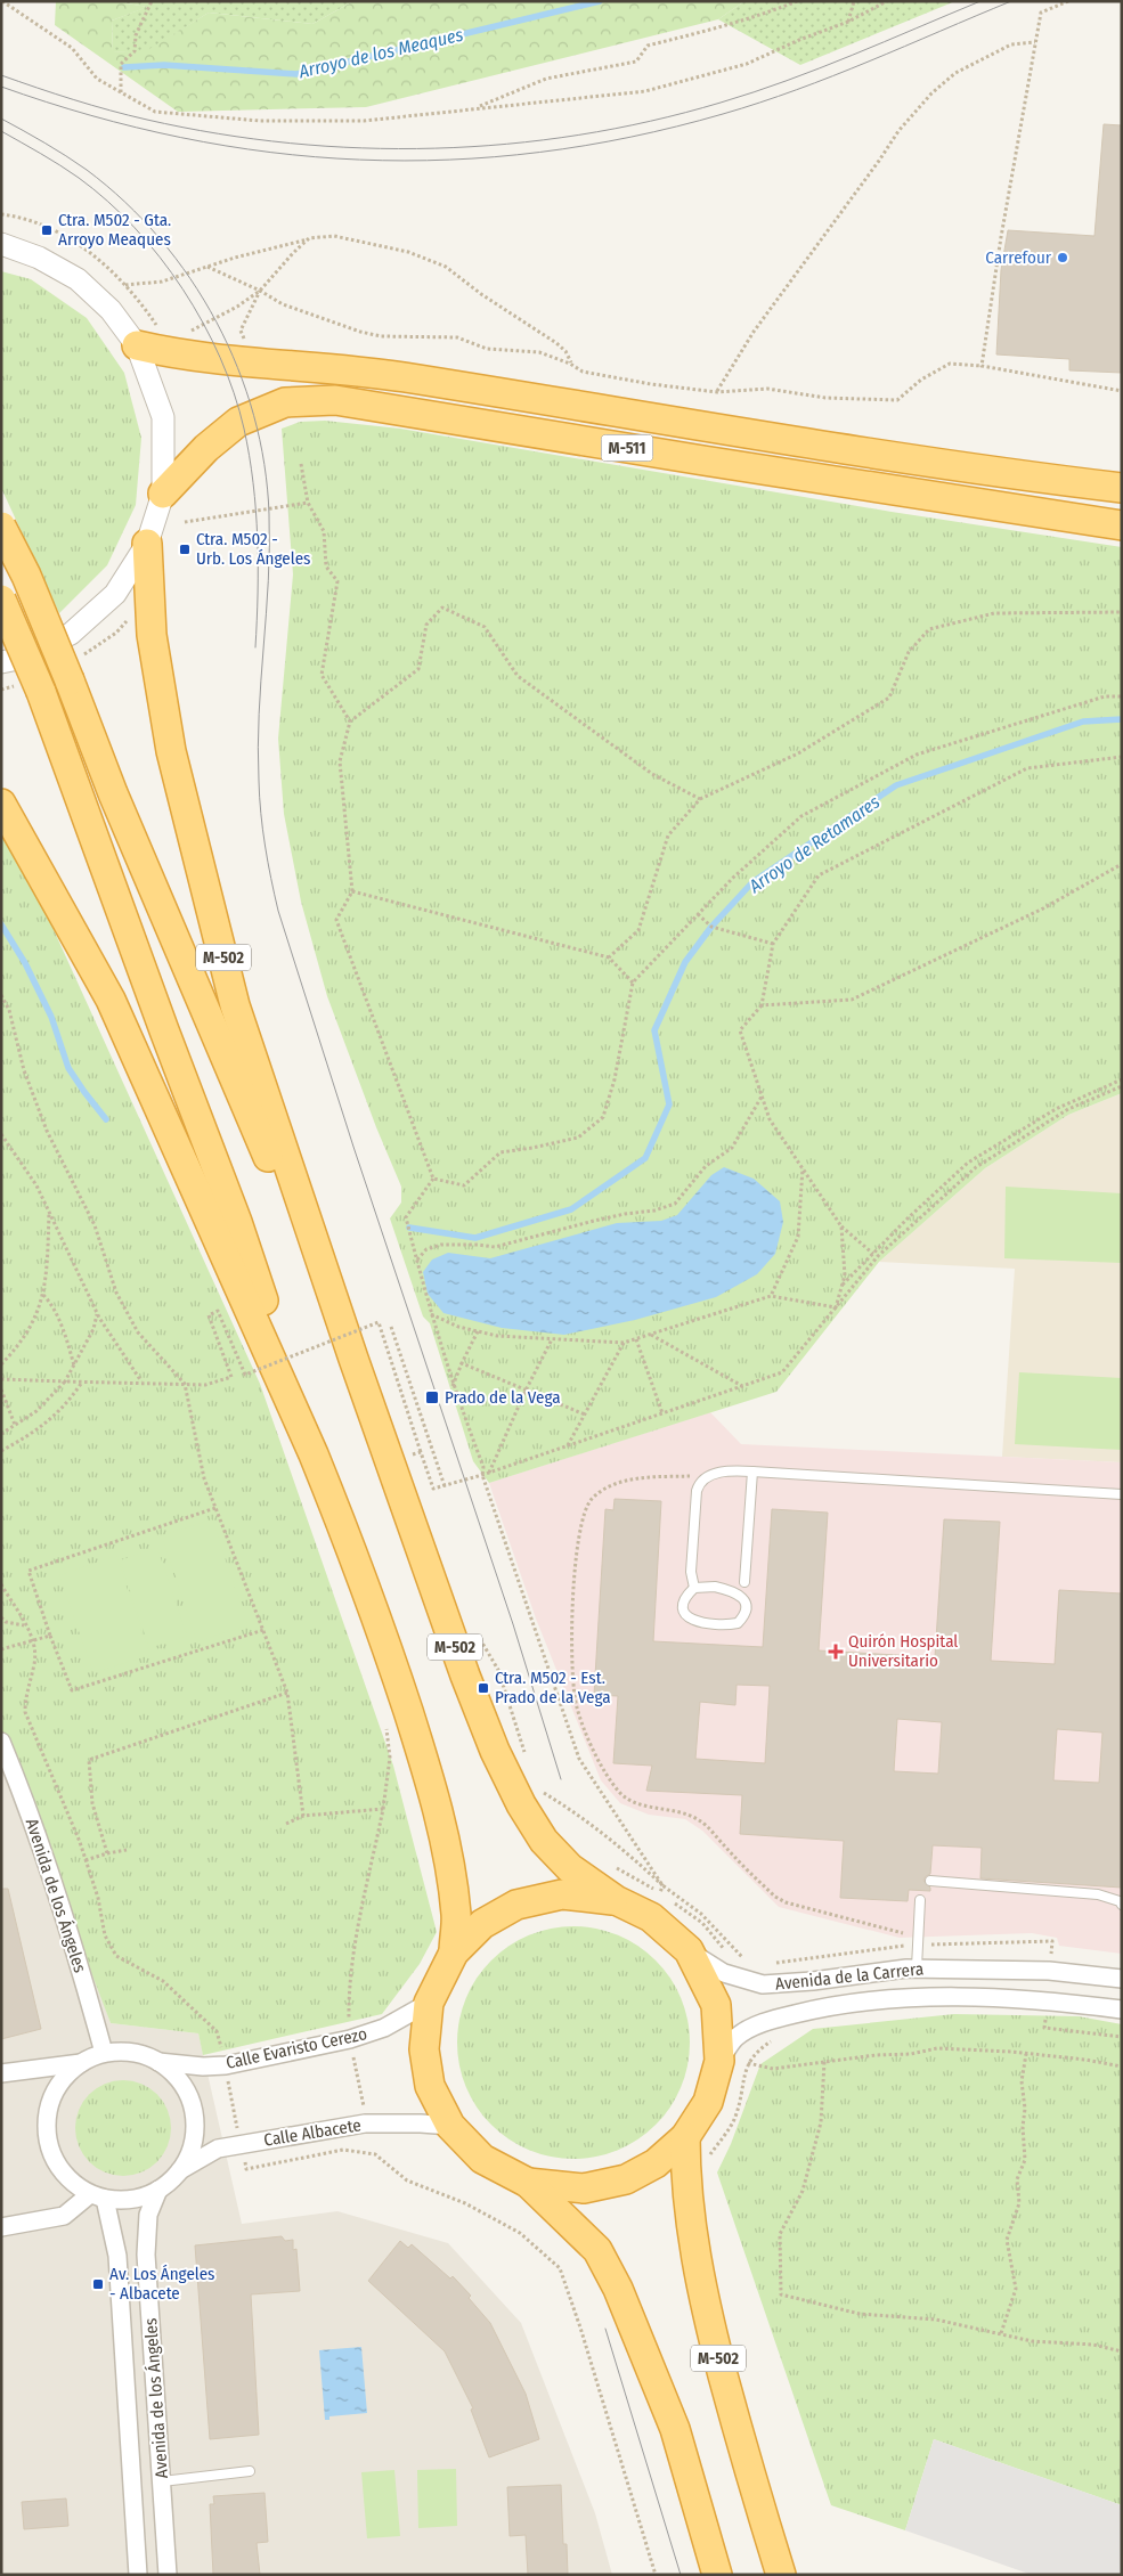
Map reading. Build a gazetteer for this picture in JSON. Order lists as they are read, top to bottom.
{
  "streets": {
    "highway": ["M-511", "M-502"],
    "street": [
      "Avenida de los Ángeles",
      "Avenida de la Carrera",
      "Calle Evaristo Cerezo",
      "Calle Albacete"
    ]
  },
  "crossings": [
    ["M-511", "M-502"],
    ["M-502", "Avenida de la Carrera"],
    ["M-502", "Calle Evaristo Cerezo"],
    ["M-502", "Calle Albacete"],
    ["Avenida de los Ángeles", "Calle Evaristo Cerezo"],
    ["Avenida de los Ángeles", "Calle Albacete"],
    ["Calle Evaristo Cerezo", "Calle Albacete"]
  ],
  "water": ["Arroyo de los Meaques", "Arroyo de Retamares"],
  "places": {
    "transit": [
      "Ctra. M502 - Gta. Arroyo Meaques",
      "Ctra. M502 - Urb. Los Ángeles",
      "Prado de la Vega",
      "Ctra. M502 - Est. Prado de la Vega",
      "Av. Los Ángeles - Albacete"
    ],
    "other": ["Carrefour"],
    "health": ["Quirón Hospital Universitario"]
  }
}
